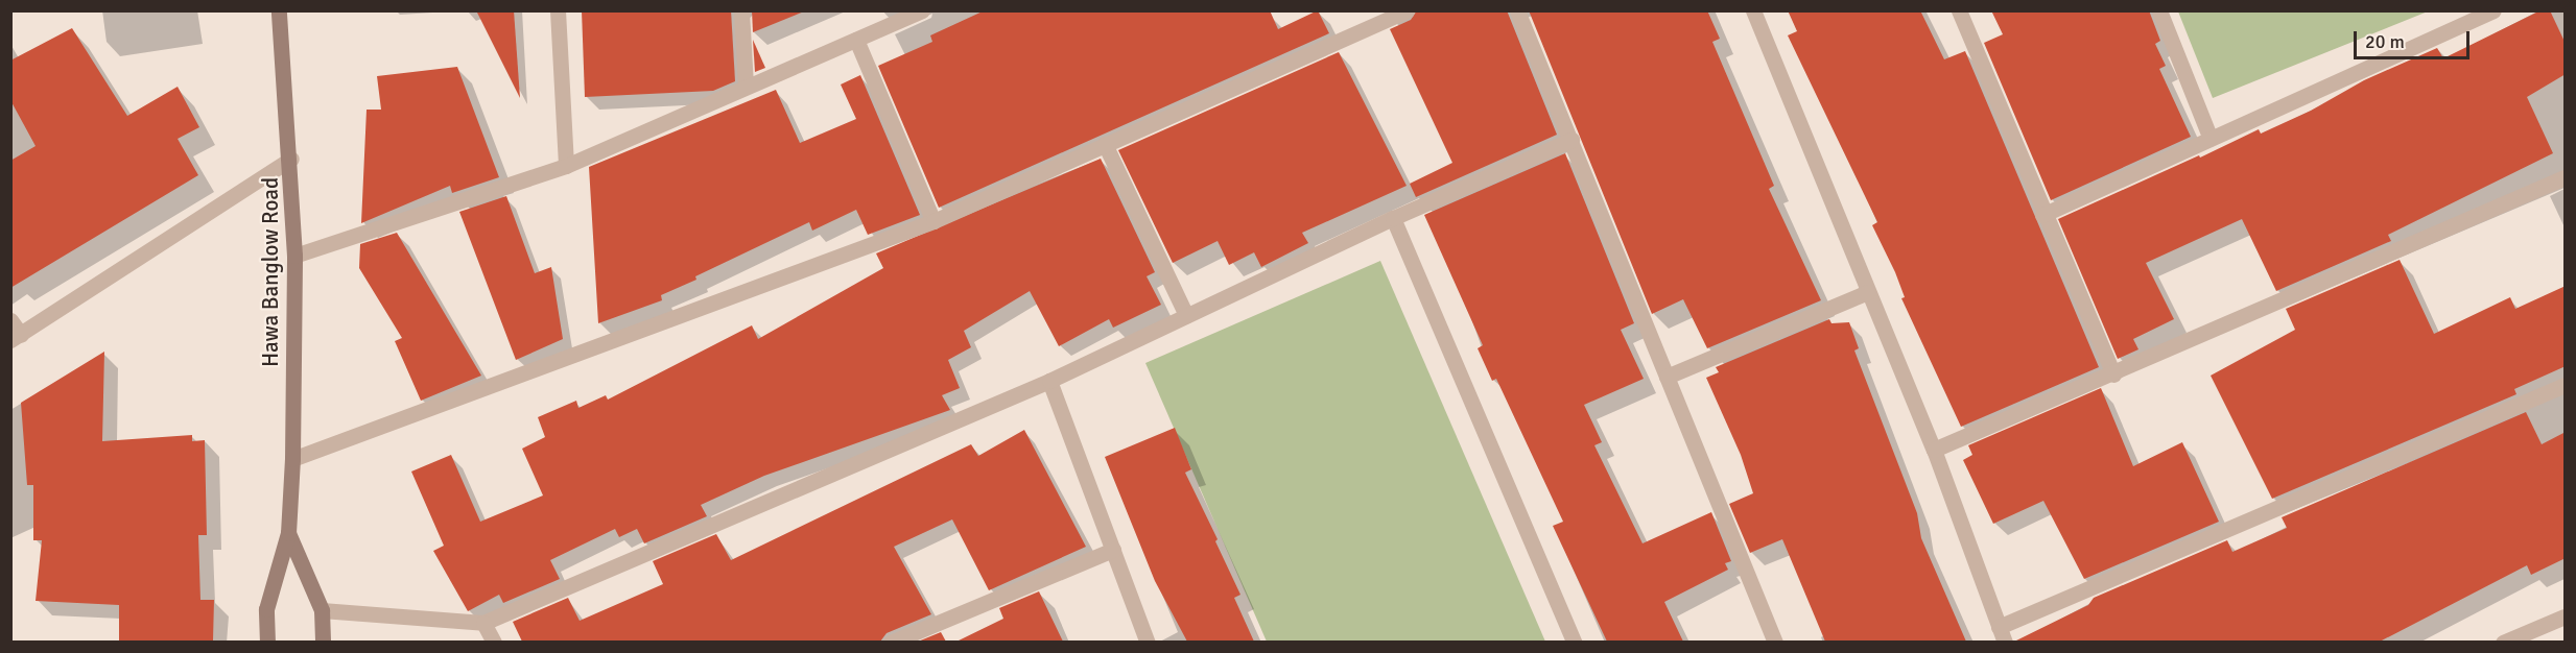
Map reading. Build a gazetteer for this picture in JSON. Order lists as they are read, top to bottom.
{
  "streets": {
    "street": ["Hawa Banglow Road"]
  },
  "scale_bar": "20 m"
}
